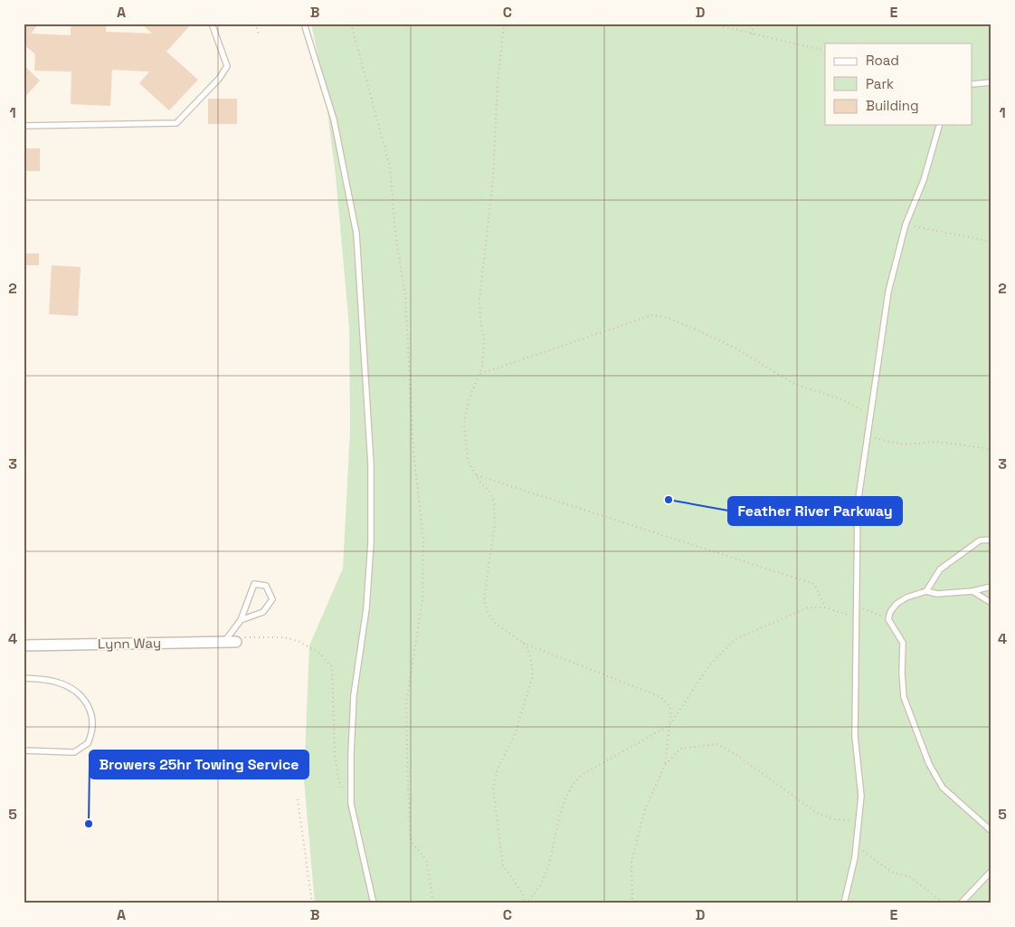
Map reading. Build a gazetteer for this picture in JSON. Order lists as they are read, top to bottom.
{
  "streets": {
    "street": ["Lynn Way"]
  },
  "places": ["Feather River Parkway", "Browers 25hr Towing Service"],
  "legend": ["Road", "Park", "Building"],
  "grid": {
    "columns": [
      "A",
      "B",
      "C",
      "D",
      "E"
    ],
    "rows": [
      "1",
      "2",
      "3",
      "4",
      "5"
    ]
  }
}
